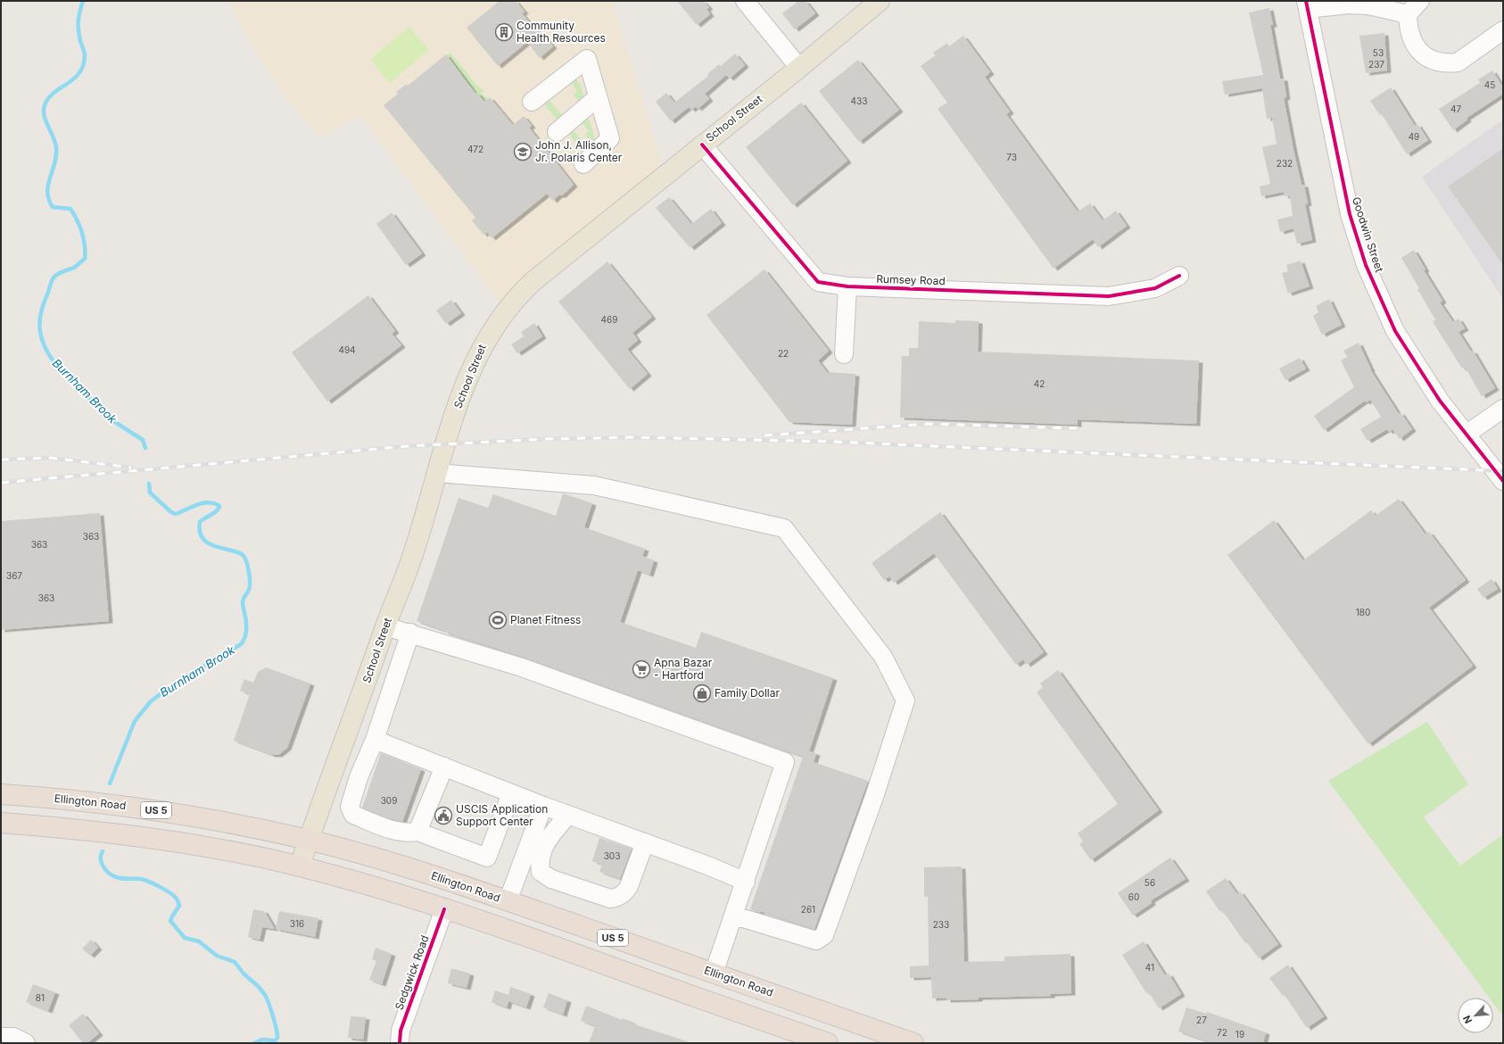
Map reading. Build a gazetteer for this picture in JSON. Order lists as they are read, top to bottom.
{
  "streets": {
    "highway": ["Ellington Road", "US 5"],
    "main road": ["School Street"],
    "street": ["Goodwin Street", "Rumsey Road", "Sedgwick Road"]
  },
  "crossings": [
    ["School Street", "Rumsey Road"],
    ["School Street", "Ellington Road"],
    ["School Street", "US 5"],
    ["US 5", "Sedgwick Road"]
  ],
  "water": ["Burnham Brook"],
  "places": {
    "building": ["Community Health Resources"],
    "school or university": ["John J. Allison, Jr. Polaris Center"],
    "sports": ["Planet Fitness"],
    "supermarket": ["Apna Bazar - Hartford"],
    "shop": ["Family Dollar"],
    "public building": ["USCIS Application Support Center"]
  },
  "house_numbers": [
    "53",
    "237",
    "45",
    "433",
    "47",
    "49",
    "472",
    "73",
    "232",
    "469",
    "494",
    "22",
    "42",
    "363",
    "363",
    "367",
    "363",
    "180",
    "309",
    "303",
    "56",
    "60",
    "261",
    "316",
    "233",
    "41",
    "81",
    "27",
    "72",
    "19"
  ],
  "north": "bottom left"
}
